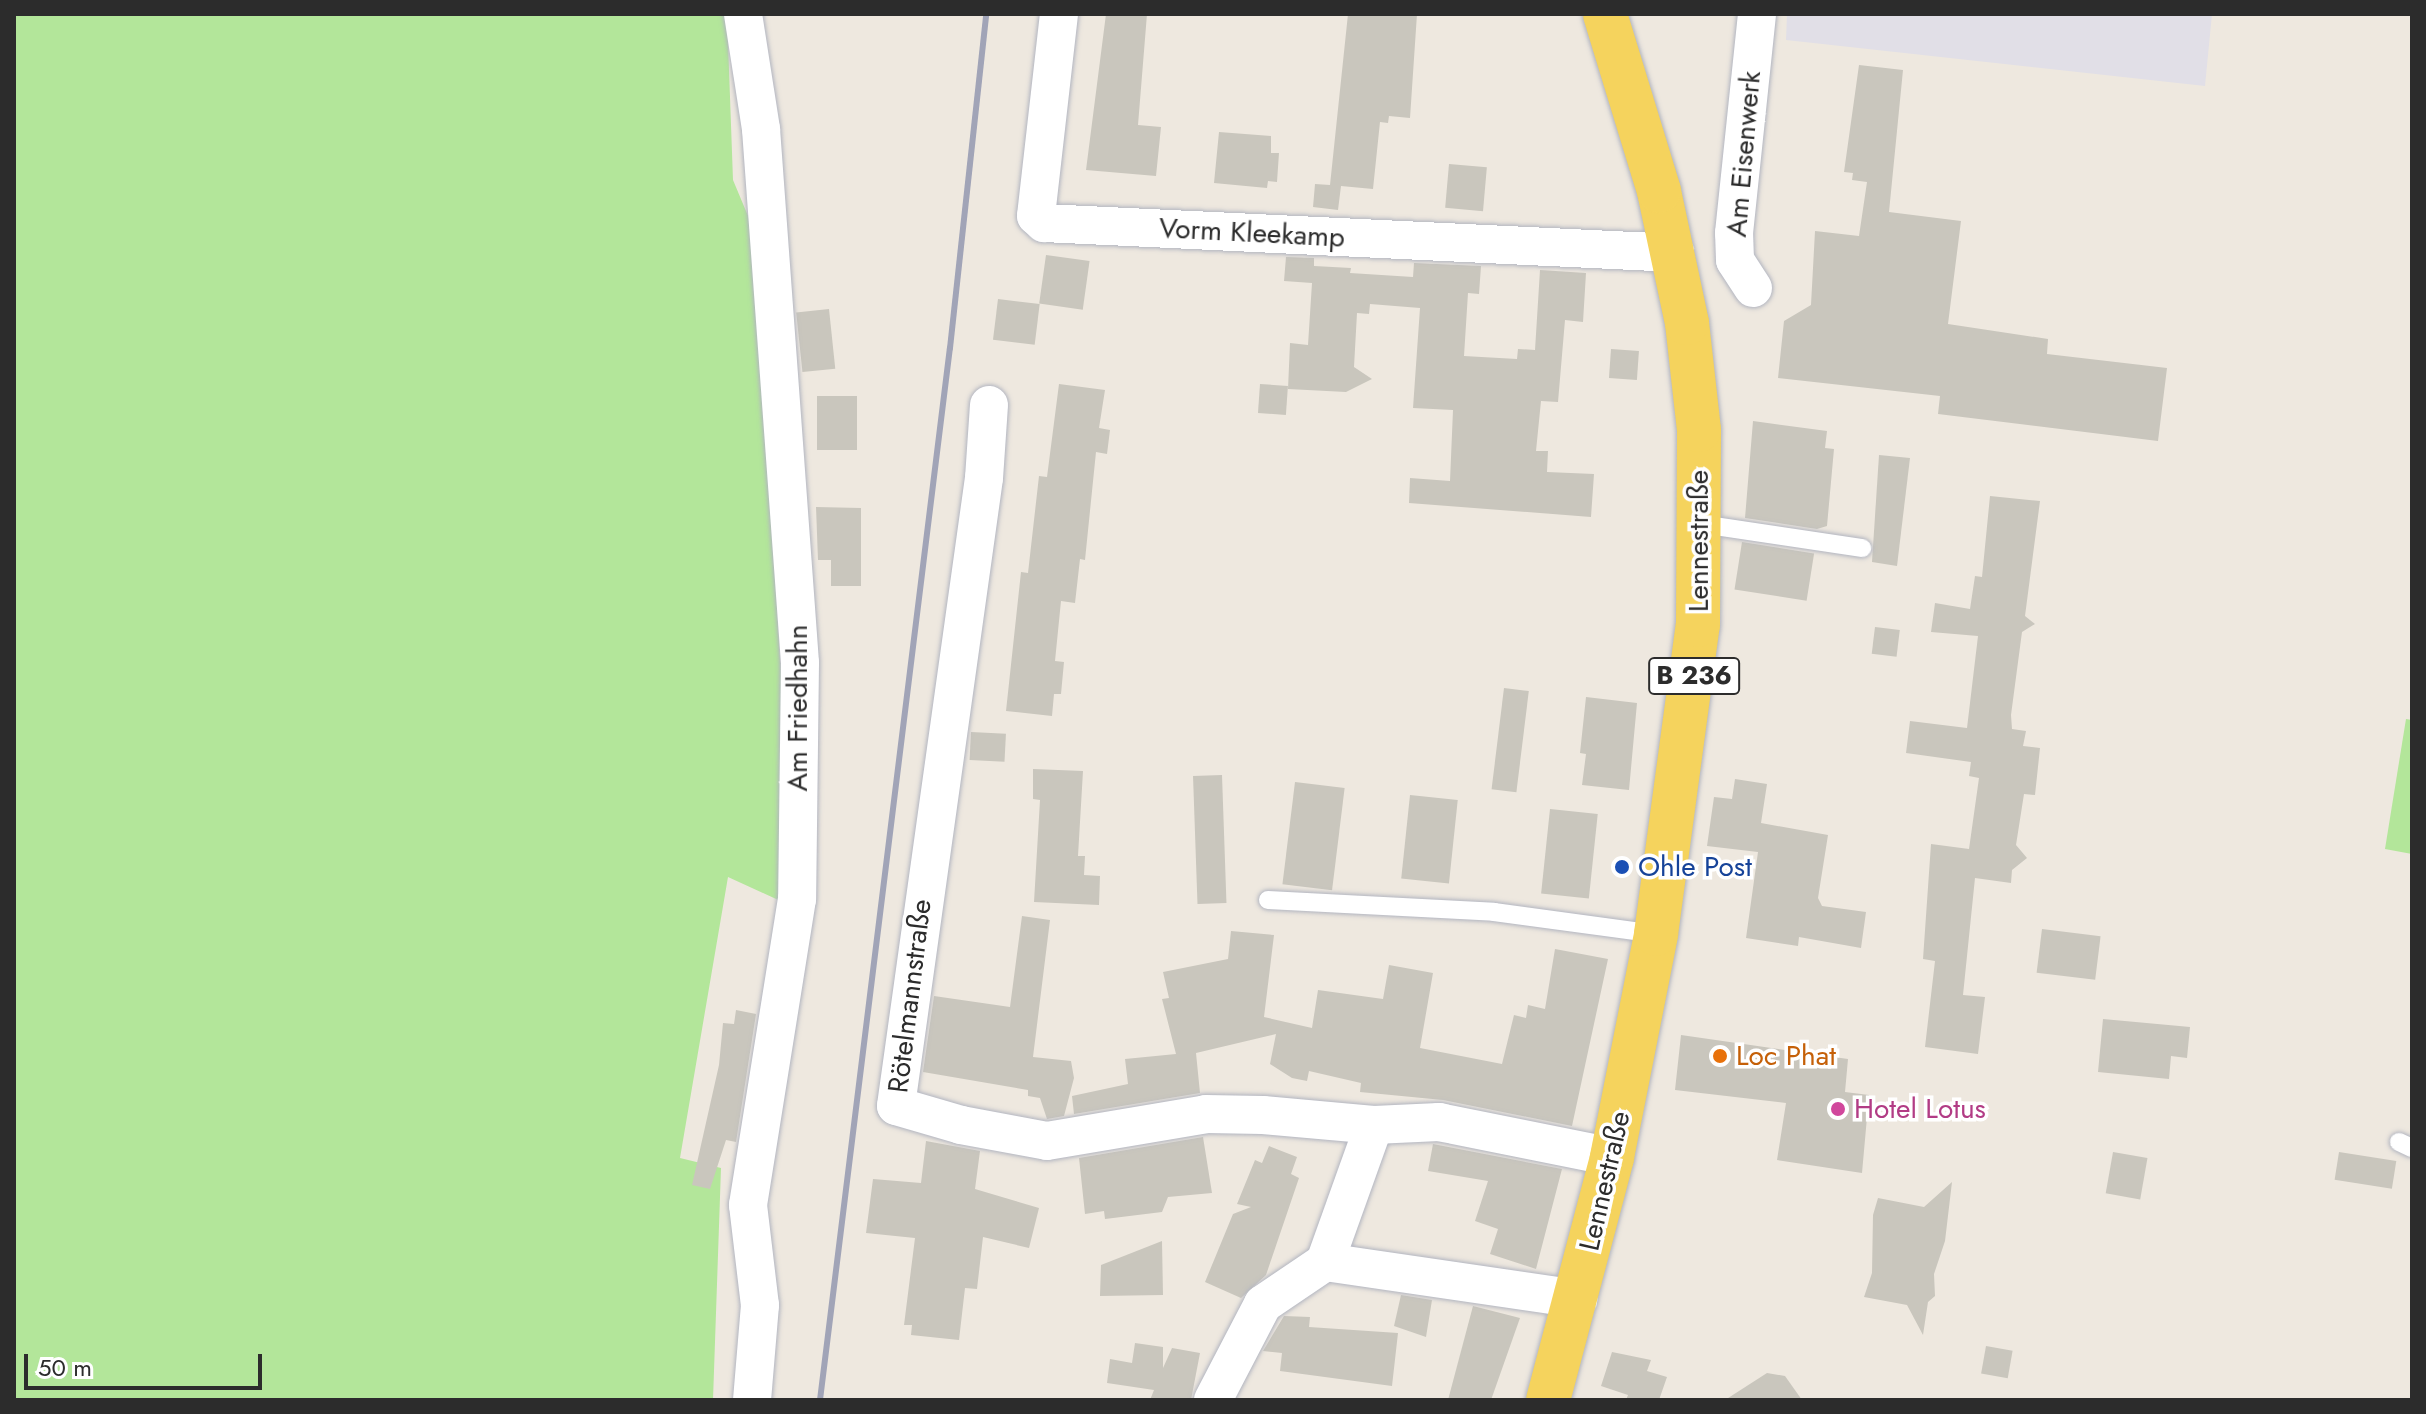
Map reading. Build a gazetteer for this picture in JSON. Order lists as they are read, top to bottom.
{
  "streets": {
    "main road": ["Lennestraße", "B 236"],
    "street": [
      "Am Eisenwerk",
      "Vorm Kleekamp",
      "Am Friedhahn",
      "Rötelmannstraße"
    ]
  },
  "crossings": [
    ["Vorm Kleekamp", "Lennestraße"],
    ["Lennestraße", "Rötelmannstraße"]
  ],
  "places": ["Ohle Post", "Loc Phat", "Hotel Lotus"],
  "scale_bar": "50 m"
}
